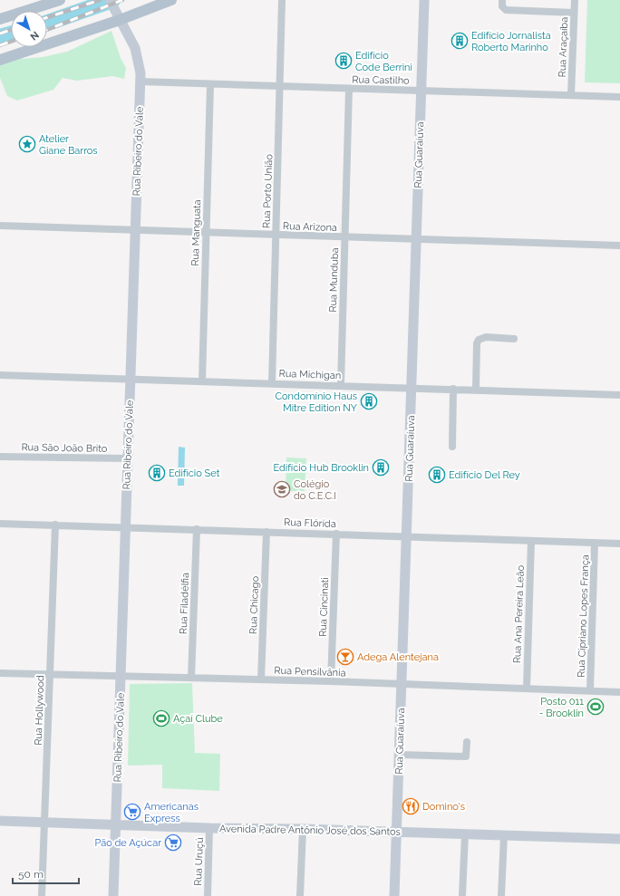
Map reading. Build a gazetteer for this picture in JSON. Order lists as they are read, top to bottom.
{
  "streets": {
    "street": [
      "Rua Araçaíba",
      "Rua Castilho",
      "Rua Ribeiro do Vale",
      "Rua Guaraíuva",
      "Rua Porto União",
      "Rua Arizona",
      "Rua Manguata",
      "Rua Munduba",
      "Rua Michigan",
      "Rua São João Brito",
      "Rua Flórida",
      "Rua Filadélfia",
      "Rua Chicago",
      "Rua Cincinati",
      "Rua Ana Pereira Leão",
      "Rua Cipriano Lopes França",
      "Rua Pensilvânia",
      "Rua Hollywood",
      "Avenida Padre Antônio José dos Santos",
      "Rua Uruçú"
    ]
  },
  "crossings": [
    ["Rua Araçaíba", "Rua Castilho"],
    ["Rua Castilho", "Rua Ribeiro do Vale"],
    ["Rua Castilho", "Rua Guaraíuva"],
    ["Rua Castilho", "Rua Porto União"],
    ["Rua Castilho", "Rua Manguata"],
    ["Rua Castilho", "Rua Munduba"],
    ["Rua Ribeiro do Vale", "Rua Arizona"],
    ["Rua Ribeiro do Vale", "Rua Michigan"],
    ["Rua Ribeiro do Vale", "Rua São João Brito"],
    ["Rua Ribeiro do Vale", "Rua Flórida"],
    ["Rua Ribeiro do Vale", "Rua Pensilvânia"],
    ["Rua Ribeiro do Vale", "Avenida Padre Antônio José dos Santos"],
    ["Rua Guaraíuva", "Rua Arizona"],
    ["Rua Guaraíuva", "Rua Michigan"],
    ["Rua Guaraíuva", "Rua Flórida"],
    ["Rua Guaraíuva", "Rua Pensilvânia"],
    ["Rua Guaraíuva", "Avenida Padre Antônio José dos Santos"],
    ["Rua Porto União", "Rua Arizona"],
    ["Rua Porto União", "Rua Michigan"],
    ["Rua Arizona", "Rua Manguata"],
    ["Rua Arizona", "Rua Munduba"],
    ["Rua Manguata", "Rua Michigan"],
    ["Rua Munduba", "Rua Michigan"],
    ["Rua Flórida", "Rua Filadélfia"],
    ["Rua Flórida", "Rua Chicago"],
    ["Rua Flórida", "Rua Cincinati"],
    ["Rua Flórida", "Rua Ana Pereira Leão"],
    ["Rua Flórida", "Rua Cipriano Lopes França"],
    ["Rua Flórida", "Rua Hollywood"],
    ["Rua Filadélfia", "Rua Pensilvânia"],
    ["Rua Chicago", "Rua Pensilvânia"],
    ["Rua Cincinati", "Rua Pensilvânia"],
    ["Rua Ana Pereira Leão", "Rua Pensilvânia"],
    ["Rua Cipriano Lopes França", "Rua Pensilvânia"],
    ["Rua Pensilvânia", "Rua Hollywood"],
    ["Rua Hollywood", "Avenida Padre Antônio José dos Santos"],
    ["Avenida Padre Antônio José dos Santos", "Rua Uruçú"]
  ],
  "places": {
    "building": [
      "Edifício Jornalista Roberto Marinho",
      "Edifício Code Berrini",
      "Condomínio Haus Mitre Edition NY",
      "Edifício Hub Brooklin",
      "Edifício Set",
      "Edifício Del Rey"
    ],
    "place": ["Atelier Giane Barros"],
    "school or university": ["Colégio do C.E.C.I"],
    "bar": ["Adega Alentejana"],
    "sports": ["Posto 011 - Brooklin", "Açaí Clube"],
    "restaurant": ["Domino's"],
    "supermarket": ["Americanas Express", "Pão de Açúcar"]
  },
  "scale_bar": "50 m",
  "north": "bottom right"
}
